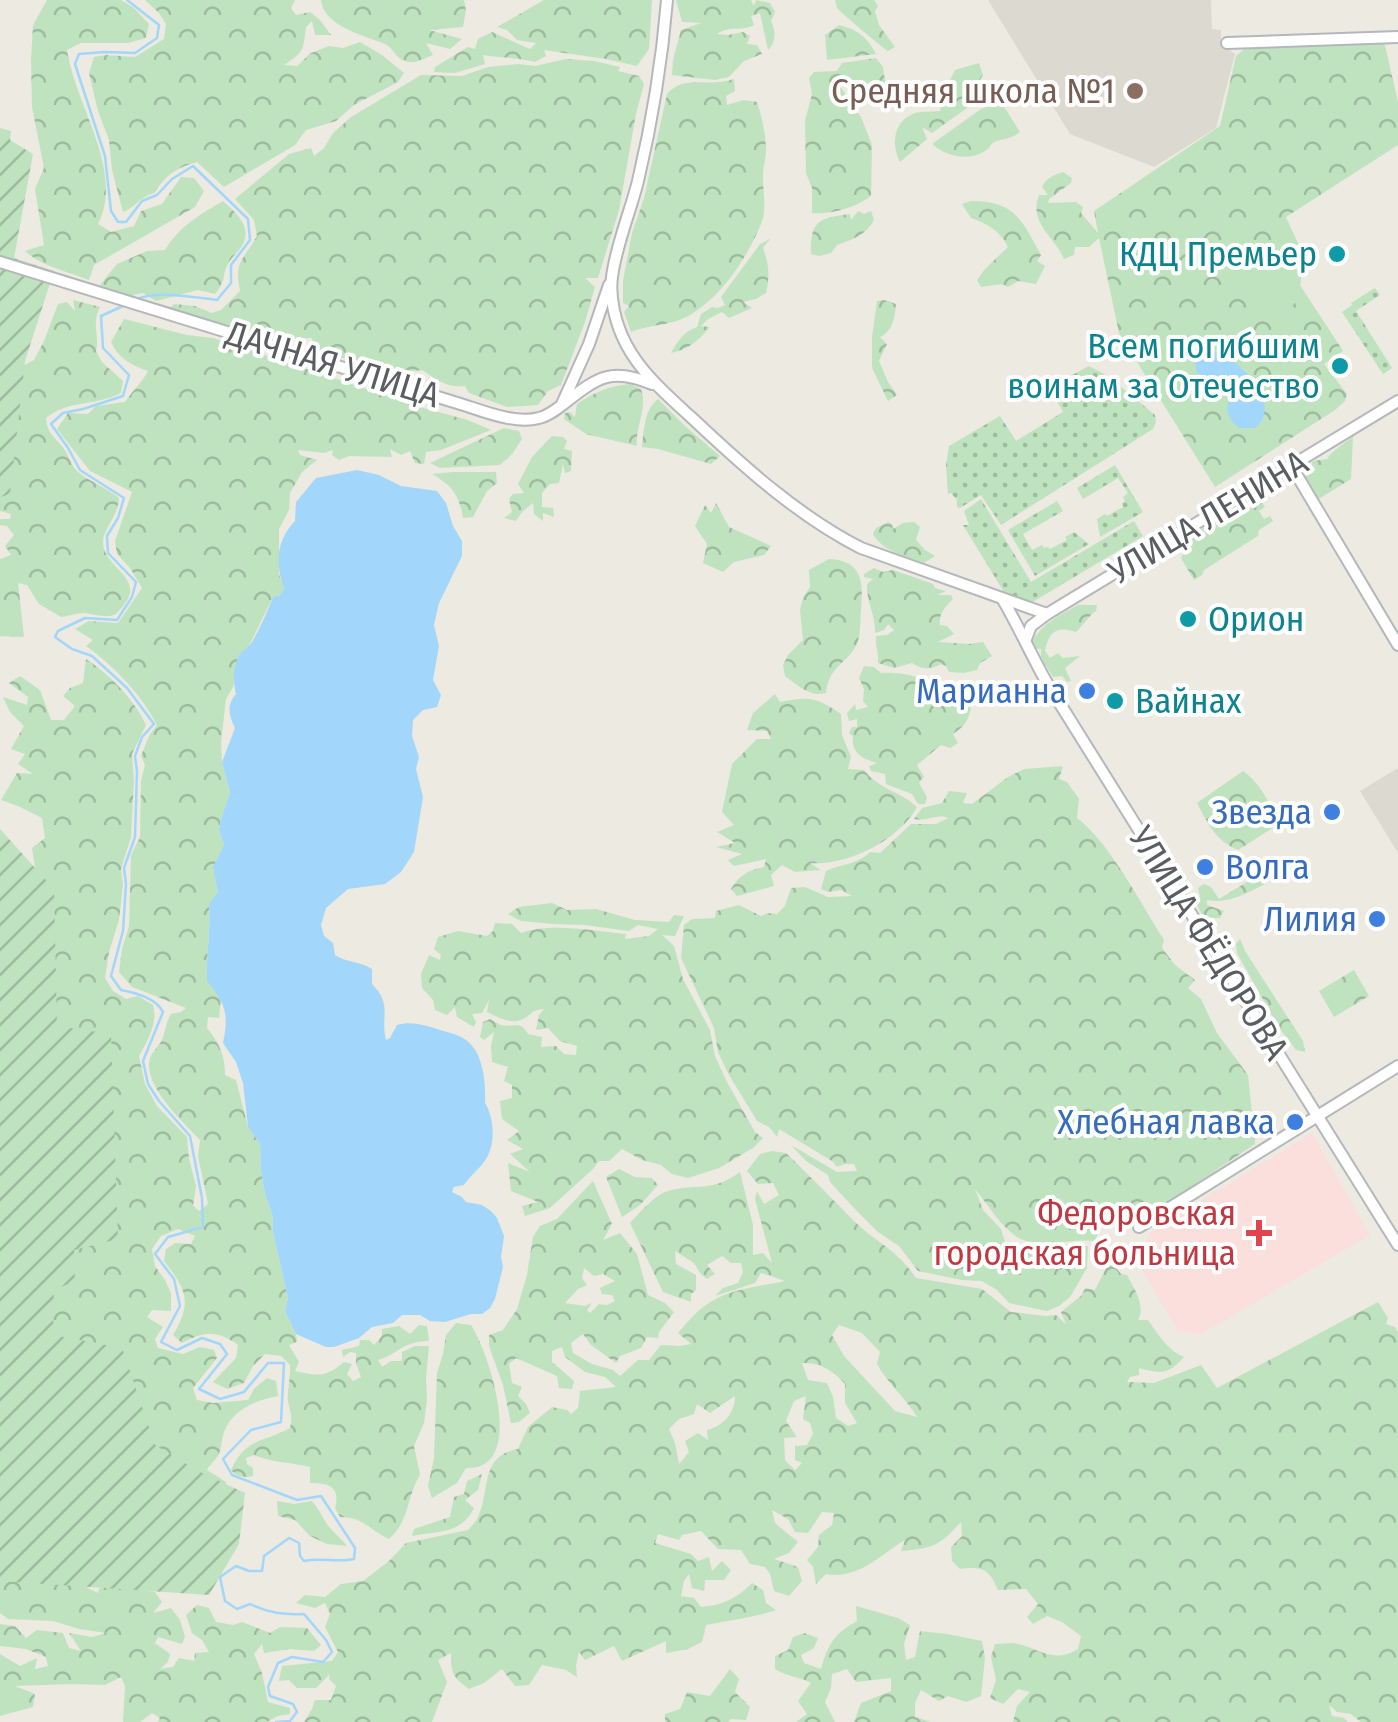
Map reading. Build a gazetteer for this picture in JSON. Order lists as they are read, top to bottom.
{
  "streets": {
    "street": ["ДАЧНАЯ УЛИЦА", "УЛИЦА ЛЕНИНА", "УЛИЦА ФЁДОРОВА"]
  },
  "crossings": [
    ["УЛИЦА ЛЕНИНА", "УЛИЦА ФЁДОРОВА"]
  ],
  "places": {
    "other": [
      "Средняя школа №1",
      "КДЦ Премьер",
      "Всем погибшим воинам за Отечество",
      "Орион",
      "Марианна",
      "Вайнах",
      "Звезда",
      "Волга",
      "Лилия",
      "Хлебная лавка"
    ],
    "health": ["Федоровская городская больница"]
  }
}
